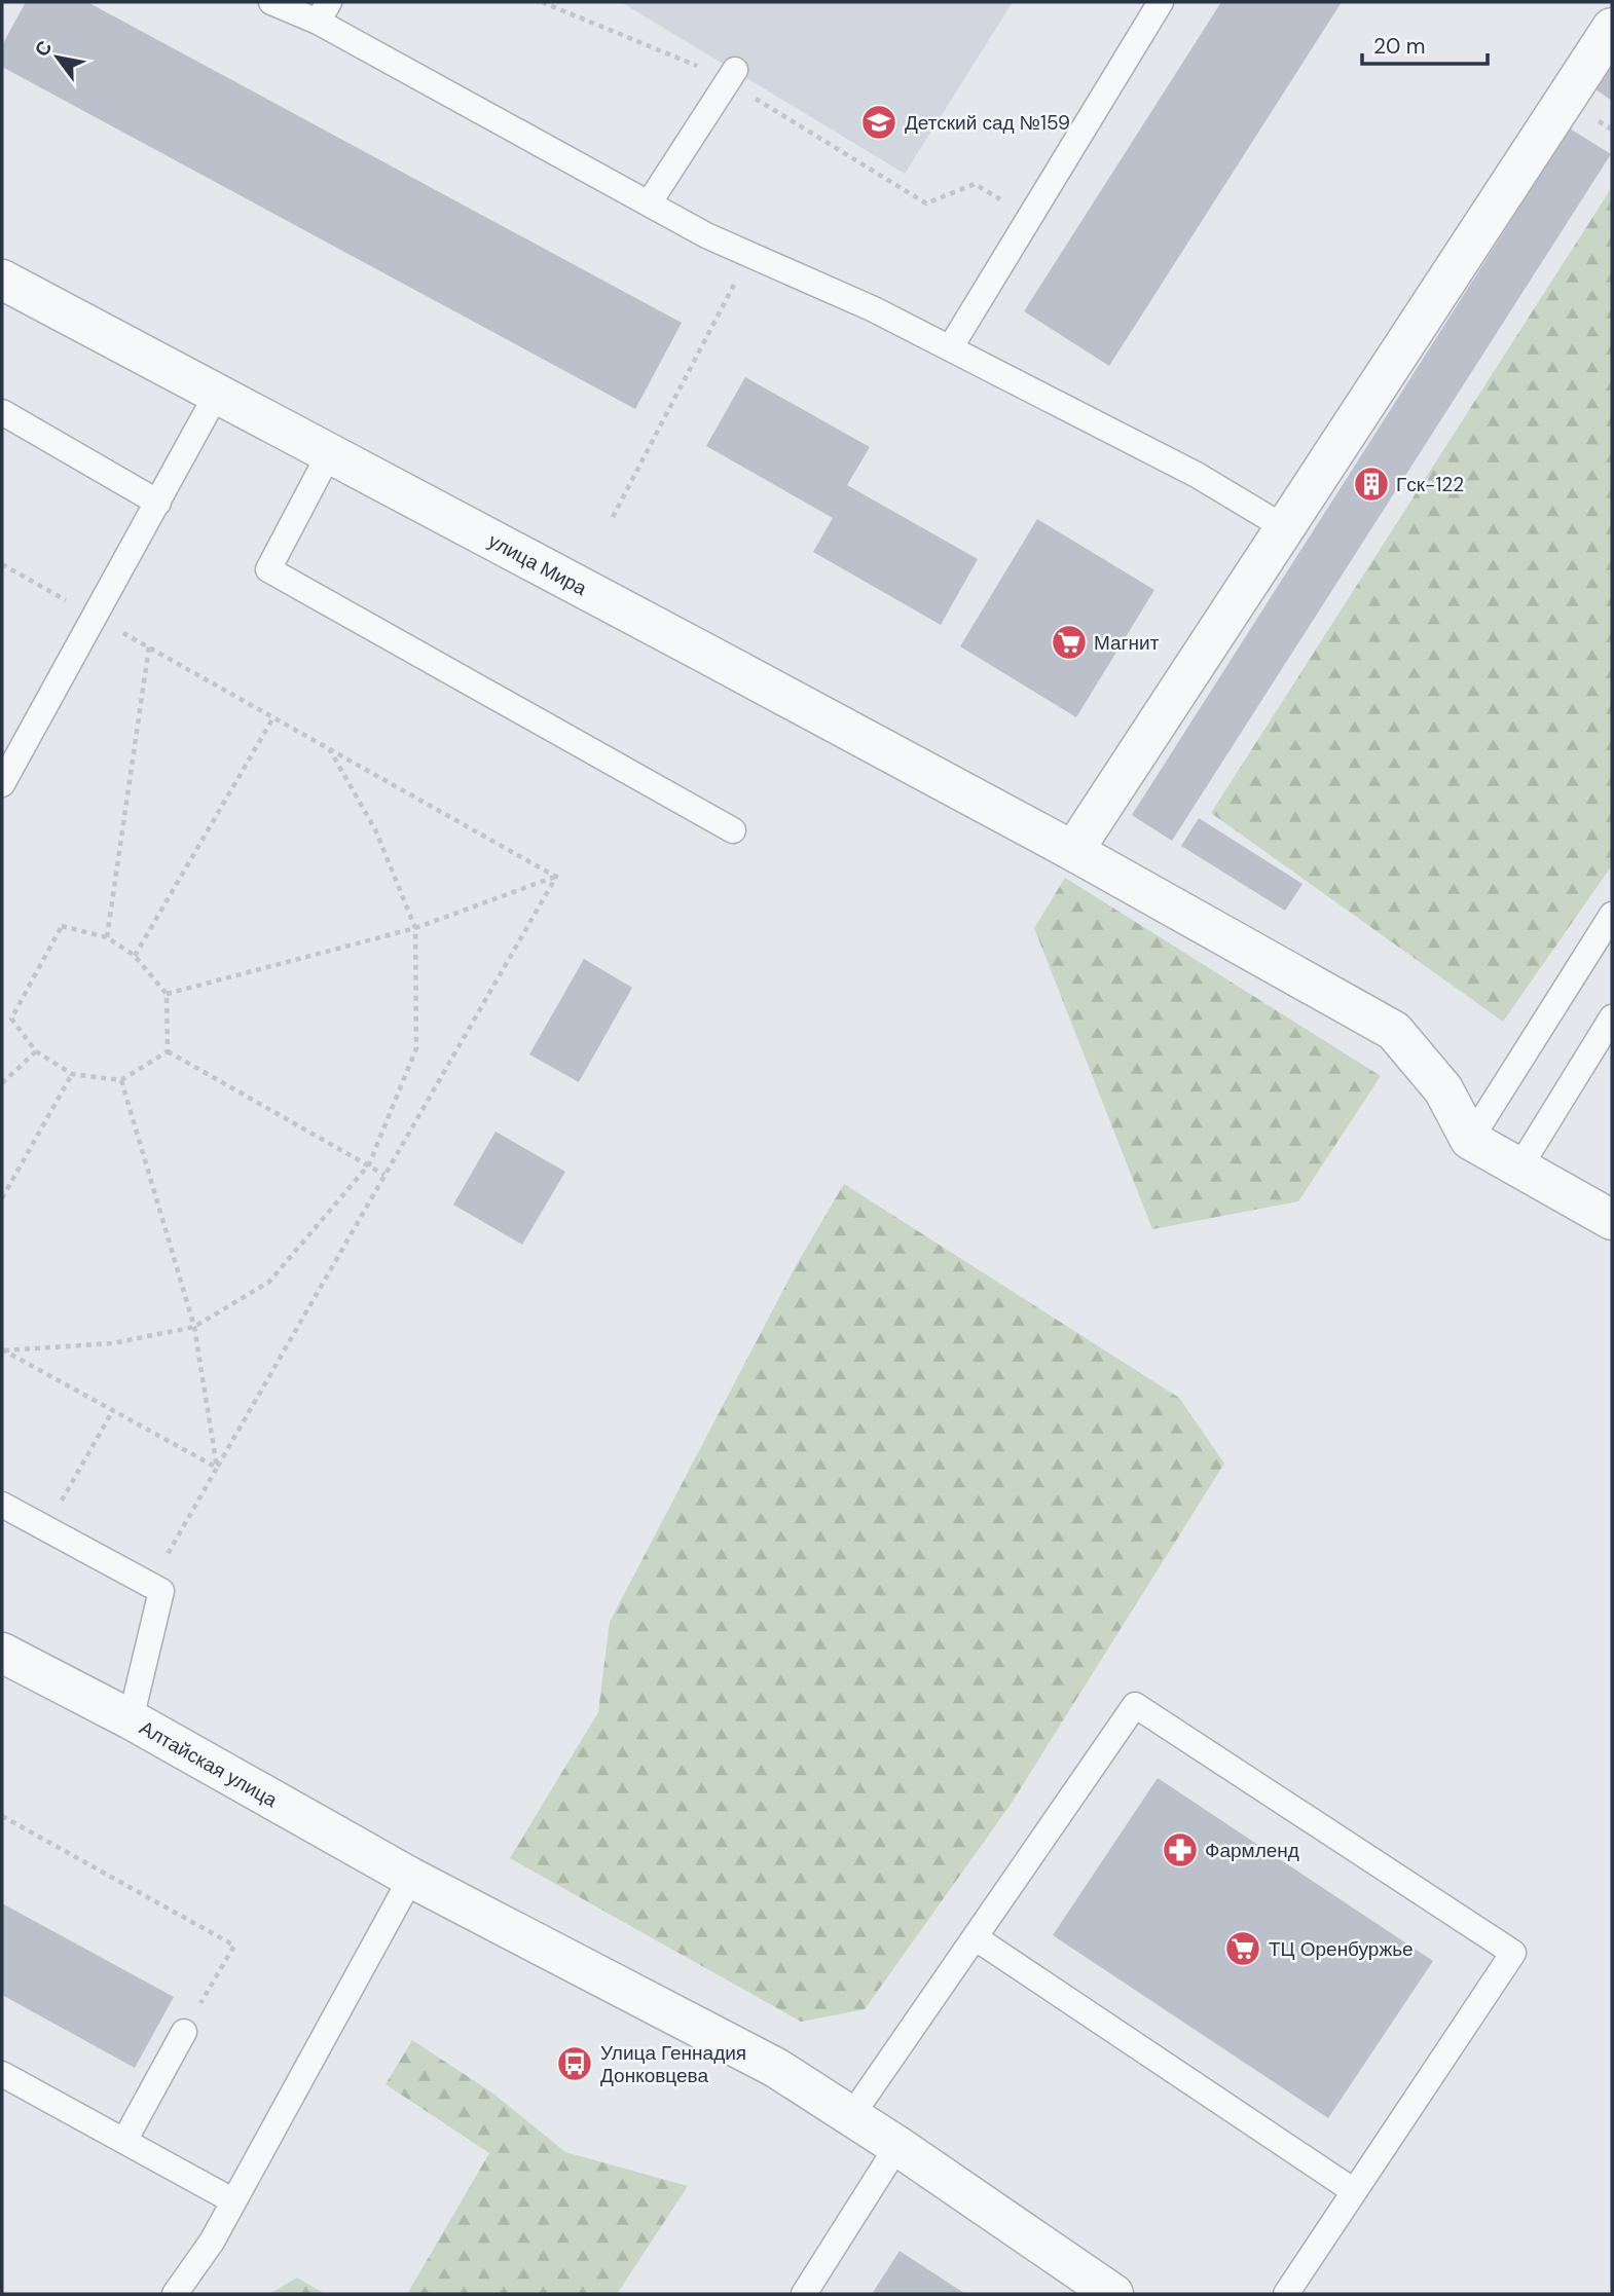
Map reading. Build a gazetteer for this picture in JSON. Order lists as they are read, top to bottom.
{
  "streets": {
    "street": ["улица Мира", "Алтайская улица"]
  },
  "places": {
    "school or university": ["Детский сад №159"],
    "building": ["Гск-122"],
    "supermarket": ["Магнит", "ТЦ Оренбуржье"],
    "pharmacy": ["Фармленд"],
    "bus stop": ["Улица Геннадия Донковцева"]
  },
  "scale_bar": "20 m",
  "north": "top left"
}
